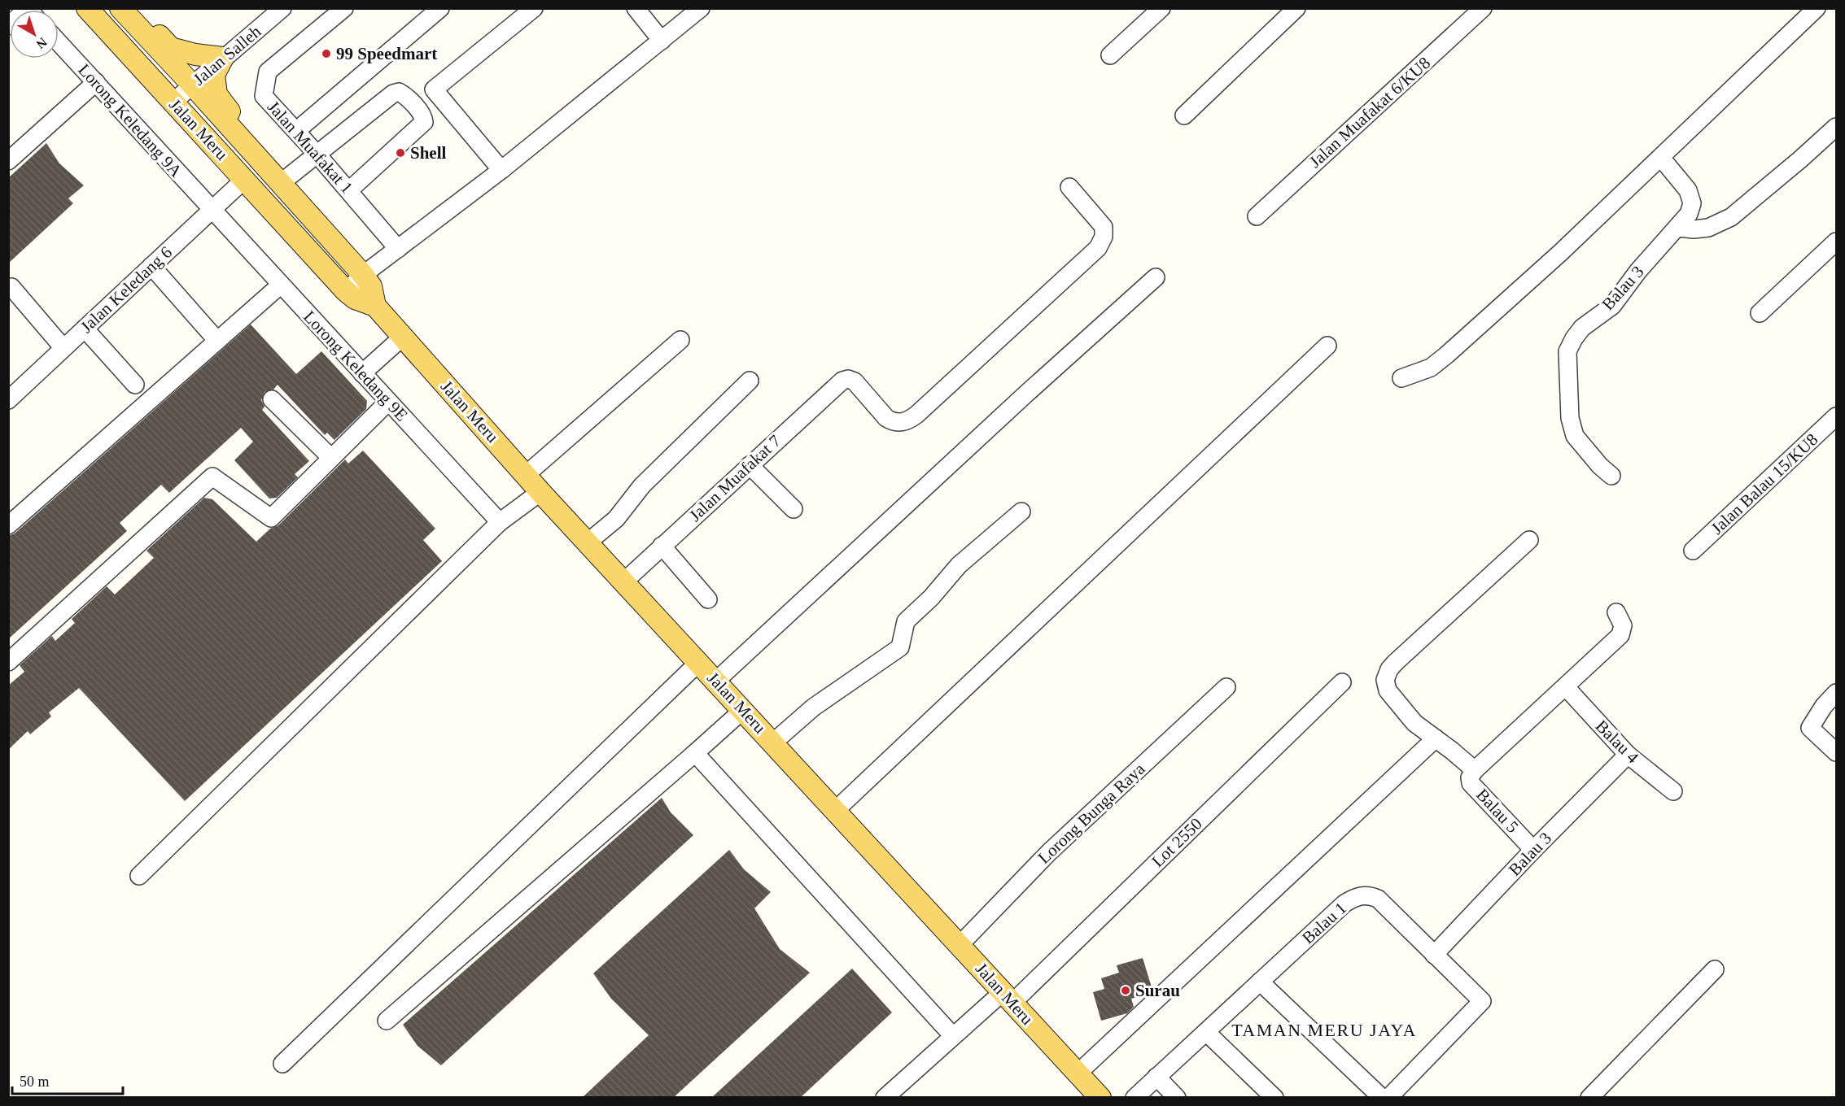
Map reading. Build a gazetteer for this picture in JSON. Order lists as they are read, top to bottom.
{
  "streets": {
    "main road": ["Jalan Meru"],
    "street": [
      "Jalan Salleh",
      "Jalan Muafakat 6/KU8",
      "Lorong Keledang 9A",
      "Jalan Muafakat 1",
      "Balau 3",
      "Jalan Keledang 6",
      "Lorong Keledang 9E",
      "Jalan Muafakat 7",
      "Jalan Balau 15/KU8",
      "Balau 4",
      "Balau 5",
      "Lorong Bunga Raya",
      "Lot 2550",
      "Balau 1"
    ]
  },
  "crossings": [
    ["Jalan Salleh", "Jalan Meru"],
    ["Lorong Keledang 9A", "Jalan Keledang 6"],
    ["Lorong Keledang 9A", "Lorong Keledang 9E"],
    ["Jalan Meru", "Jalan Keledang 6"],
    ["Jalan Meru", "Jalan Muafakat 7"],
    ["Jalan Meru", "Lorong Bunga Raya"],
    ["Jalan Meru", "Lot 2550"],
    ["Balau 3", "Balau 4"],
    ["Balau 3", "Balau 5"],
    ["Balau 3", "Balau 1"],
    ["Jalan Keledang 6", "Lorong Keledang 9E"]
  ],
  "districts": ["TAMAN MERU JAYA"],
  "places": ["99 Speedmart", "Shell", "Surau"],
  "scale_bar": "50 m",
  "north": "bottom right"
}
